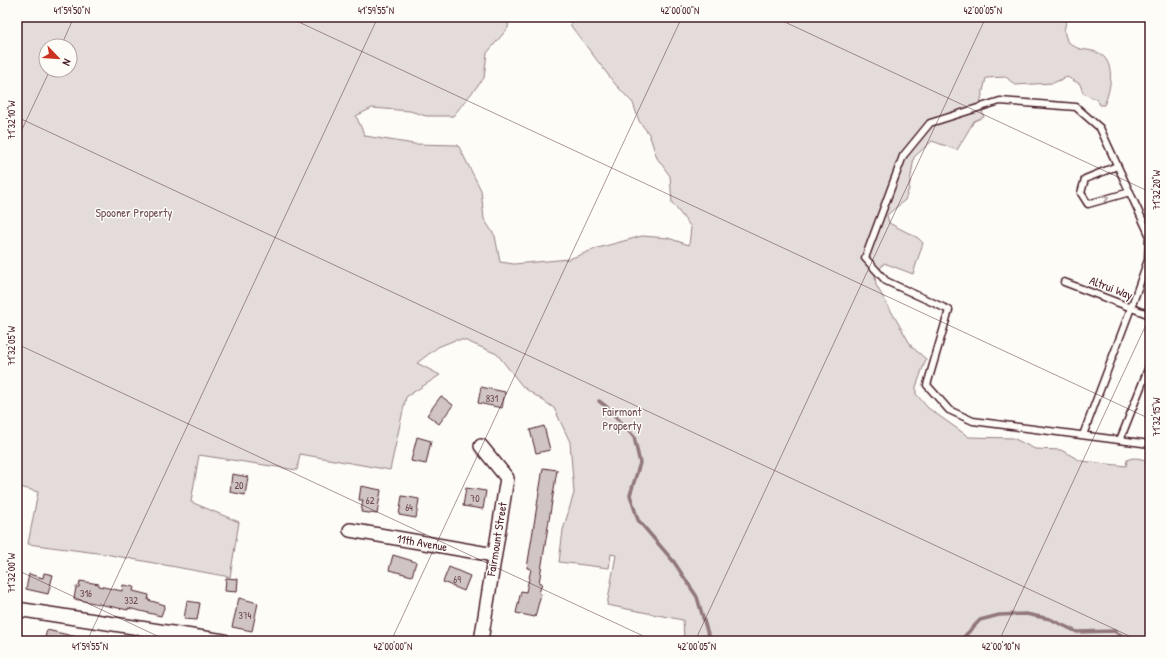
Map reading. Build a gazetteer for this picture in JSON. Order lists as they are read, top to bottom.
{
  "streets": {
    "street": ["Fairmount Street", "11th Avenue"],
    "lane": ["Altrui Way"]
  },
  "crossings": [
    ["Fairmount Street", "11th Avenue"]
  ],
  "parks": ["Spooner Property", "Fairmont Property"],
  "house_numbers": [
    "831",
    "20",
    "70",
    "62",
    "64",
    "69",
    "316",
    "332",
    "374"
  ],
  "north": "bottom right",
  "coordinates": [
    "41°59'50\"N",
    "41°59'55\"N",
    "42°00'00\"N",
    "42°00'05\"N",
    "71°32'10\"W",
    "71°32'20\"W",
    "71°32'05\"W",
    "71°32'15\"W",
    "71°32'00\"W",
    "42°00'10\"N"
  ]
}
